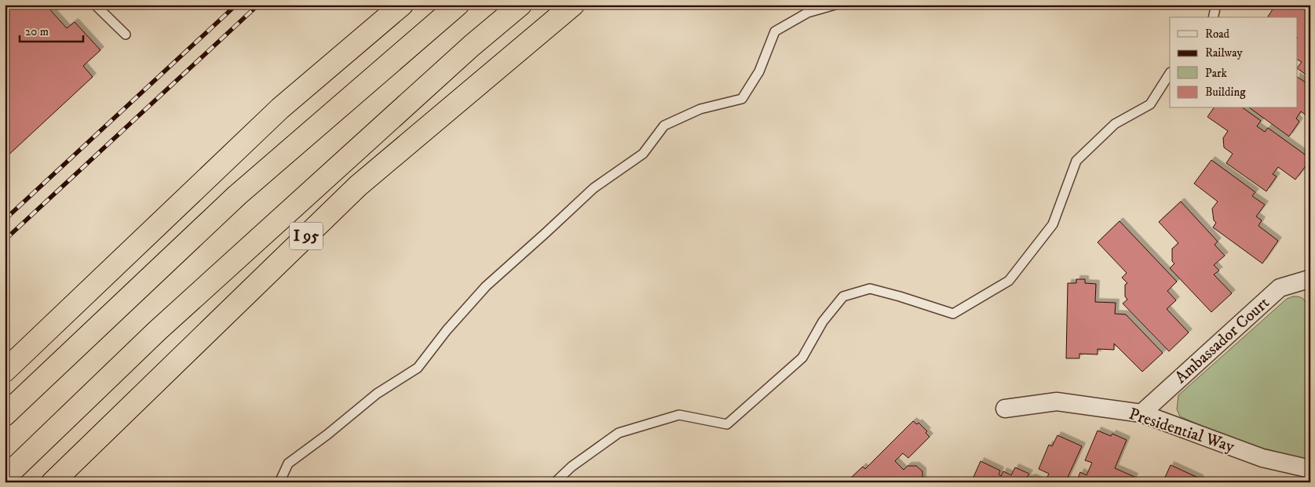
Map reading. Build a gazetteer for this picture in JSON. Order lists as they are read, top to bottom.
{
  "streets": {
    "highway": ["I 95"],
    "street": ["Ambassador Court", "Presidential Way"]
  },
  "crossings": [
    ["Ambassador Court", "Presidential Way"]
  ],
  "legend": [
    "Road",
    "Railway",
    "Park",
    "Building"
  ],
  "scale_bar": "20 m"
}
